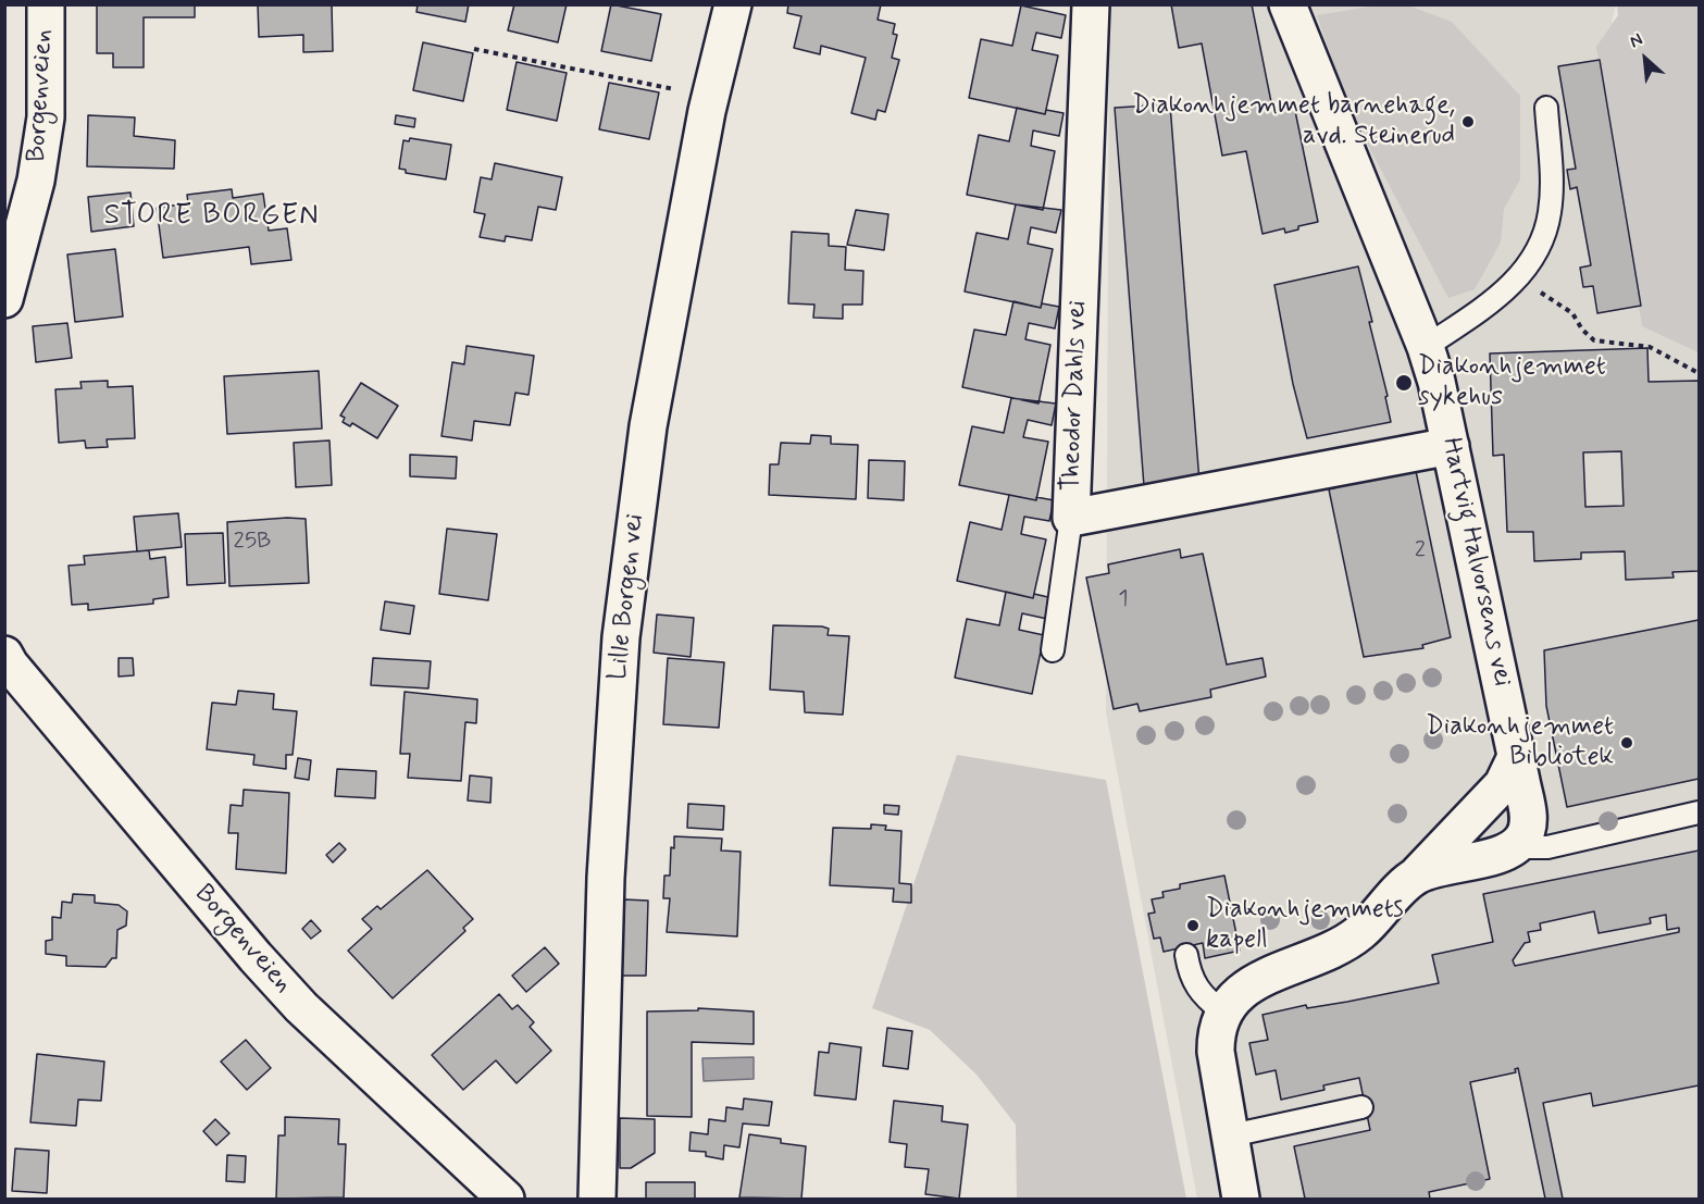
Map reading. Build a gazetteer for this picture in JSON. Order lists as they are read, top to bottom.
{
  "streets": {
    "street": [
      "Borgenveien",
      "Theodor Dahls vei",
      "Hartvig Halvorsens vei",
      "Lille Borgen vei"
    ]
  },
  "crossings": [
    ["Theodor Dahls vei", "Hartvig Halvorsens vei"]
  ],
  "districts": ["STORE BORGEN"],
  "places": [
    "Diakonhjemmet barnehage, avd. Steinerud",
    "Diakonhjemmet sykehus",
    "Diakonhjemmet Bibliotek",
    "Diakonhjemmets kapell"
  ],
  "house_numbers": ["25B", "2", "1"],
  "north": "top left"
}
